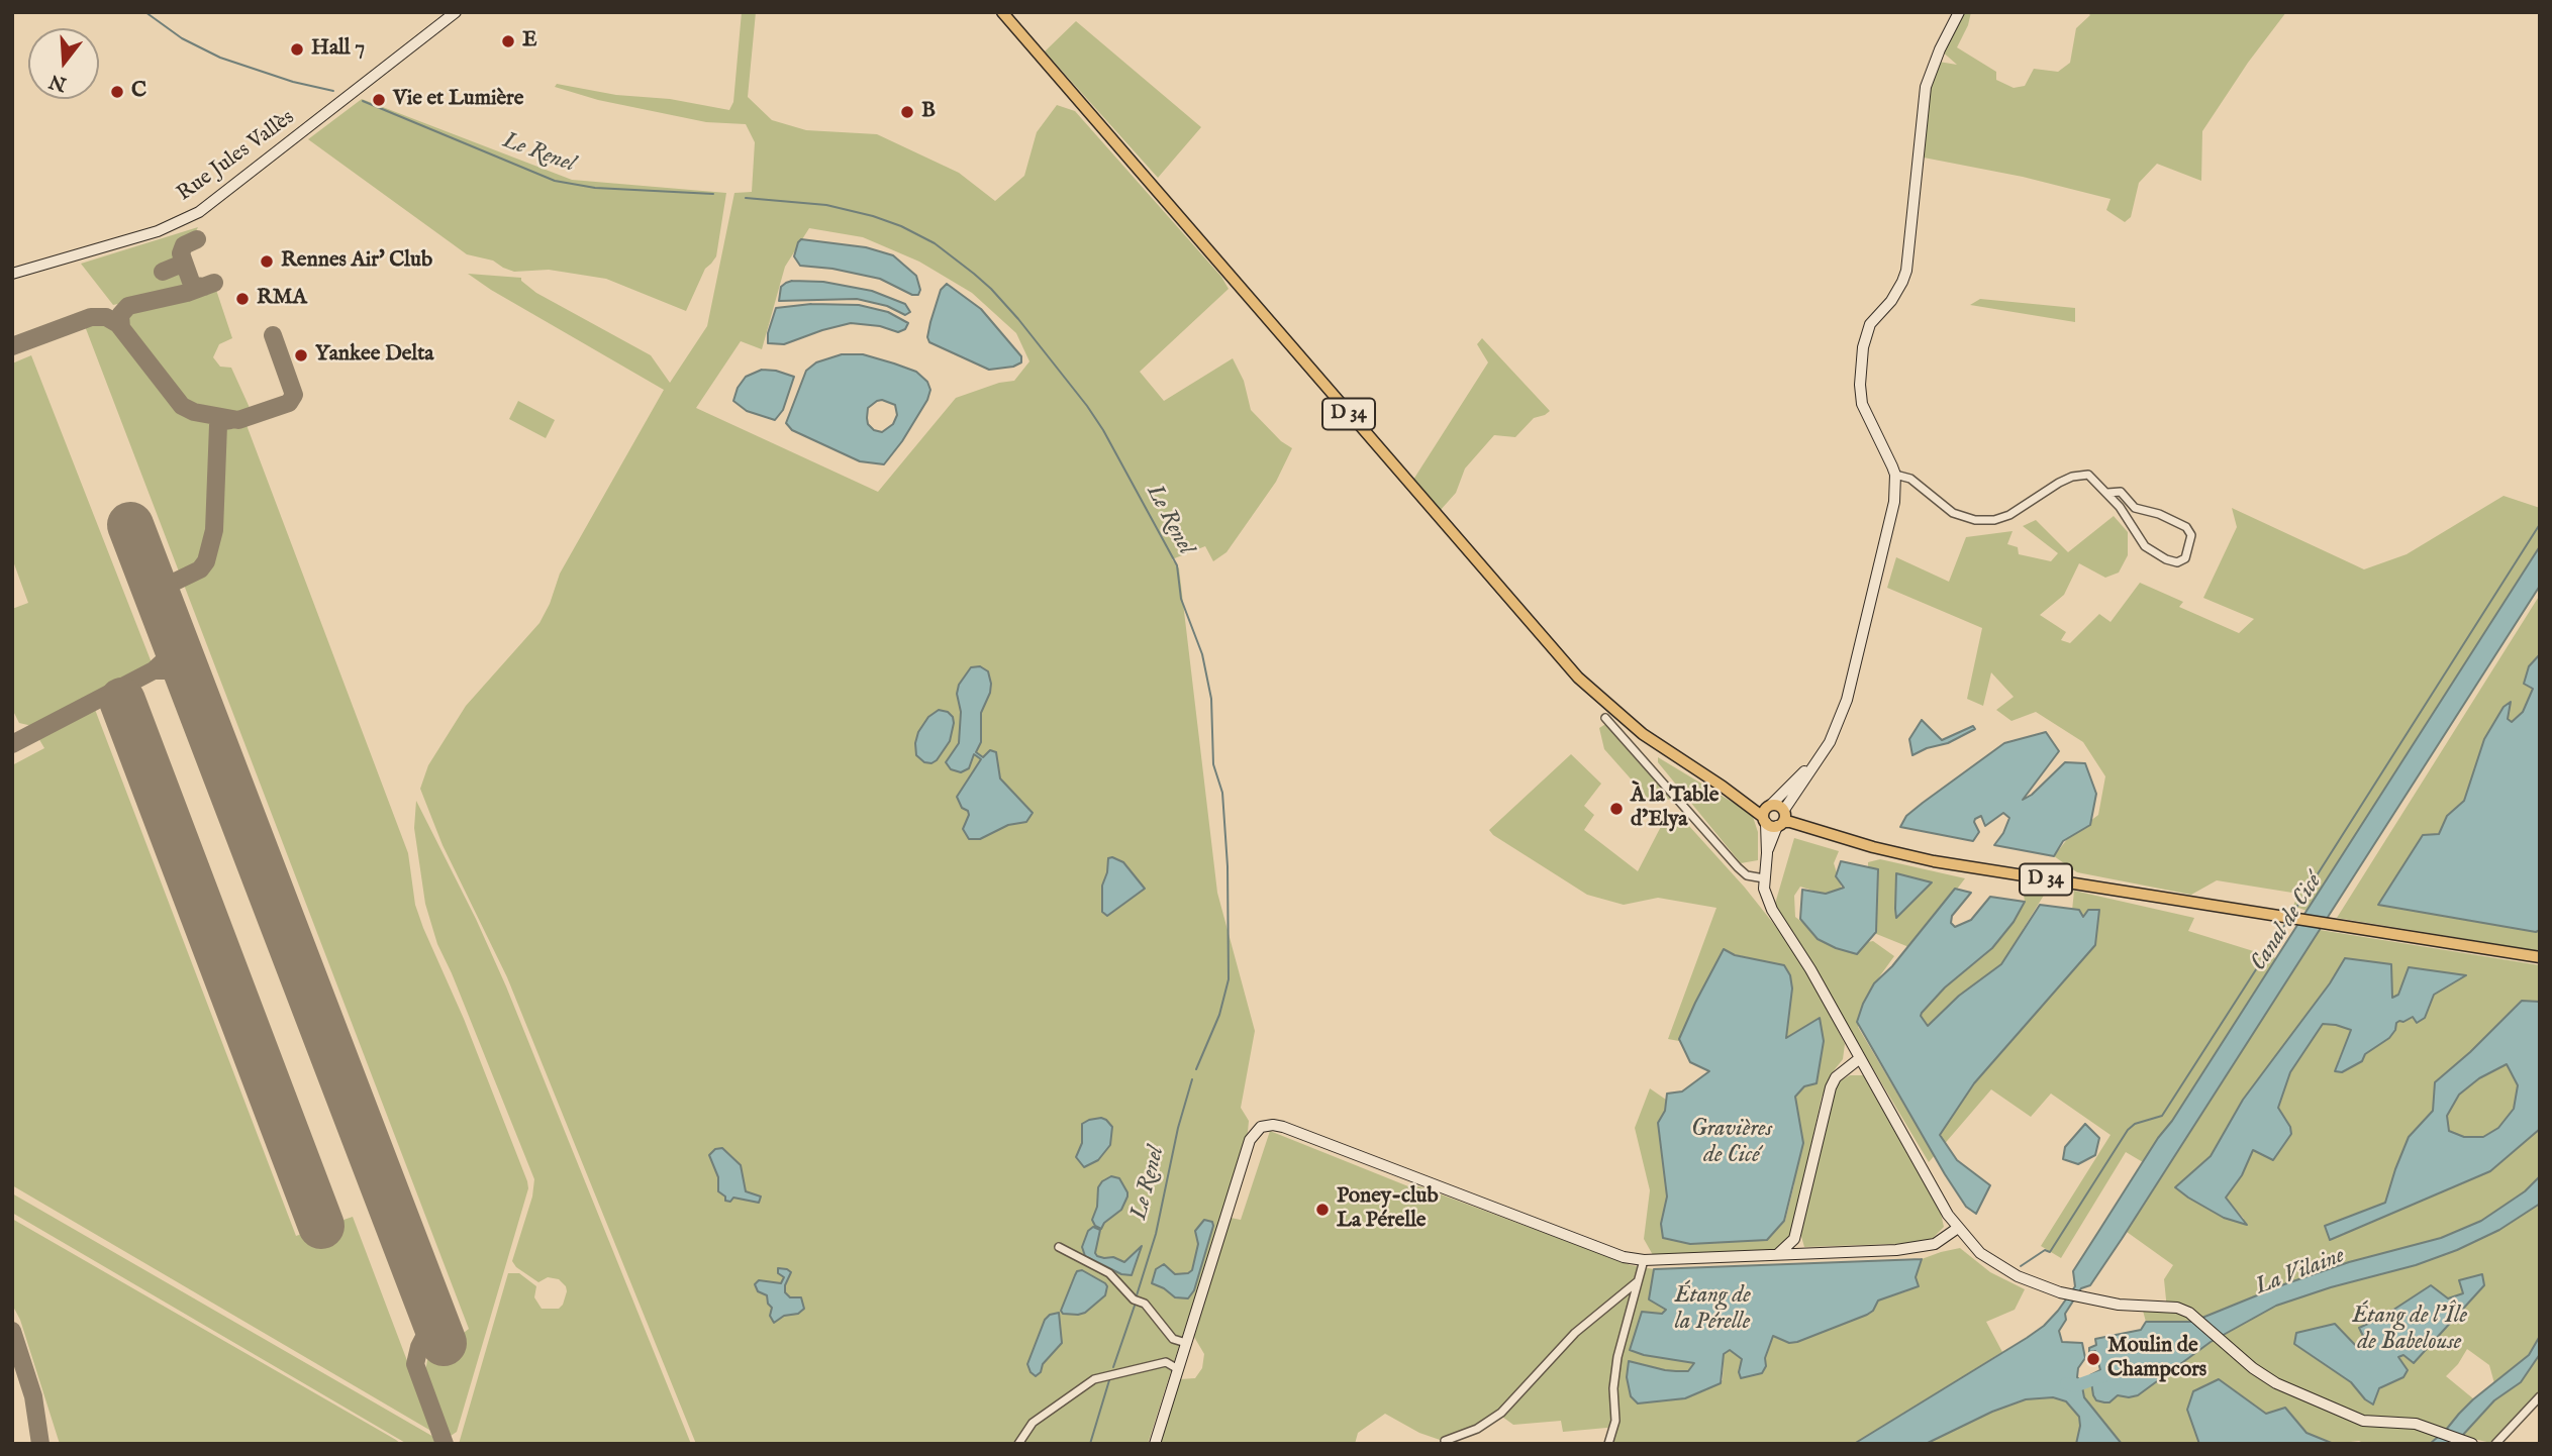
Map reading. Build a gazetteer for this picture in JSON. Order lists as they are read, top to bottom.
{
  "streets": {
    "main road": ["Rue Jules Vallès", "D 34"]
  },
  "water": [
    "Le Renel",
    "Canal de Cicé",
    "Gravières de Cicé",
    "La Vilaine",
    "Étang de la Pérelle",
    "Étang de l'Île de Babelouse"
  ],
  "places": [
    "E",
    "Hall 7",
    "C",
    "Vie et Lumière",
    "B",
    "Rennes Air' Club",
    "RMA",
    "Yankee Delta",
    "À la Table d’Elya",
    "Poney-club La Pérelle",
    "Moulin de Champcors"
  ],
  "north": "bottom"
}
